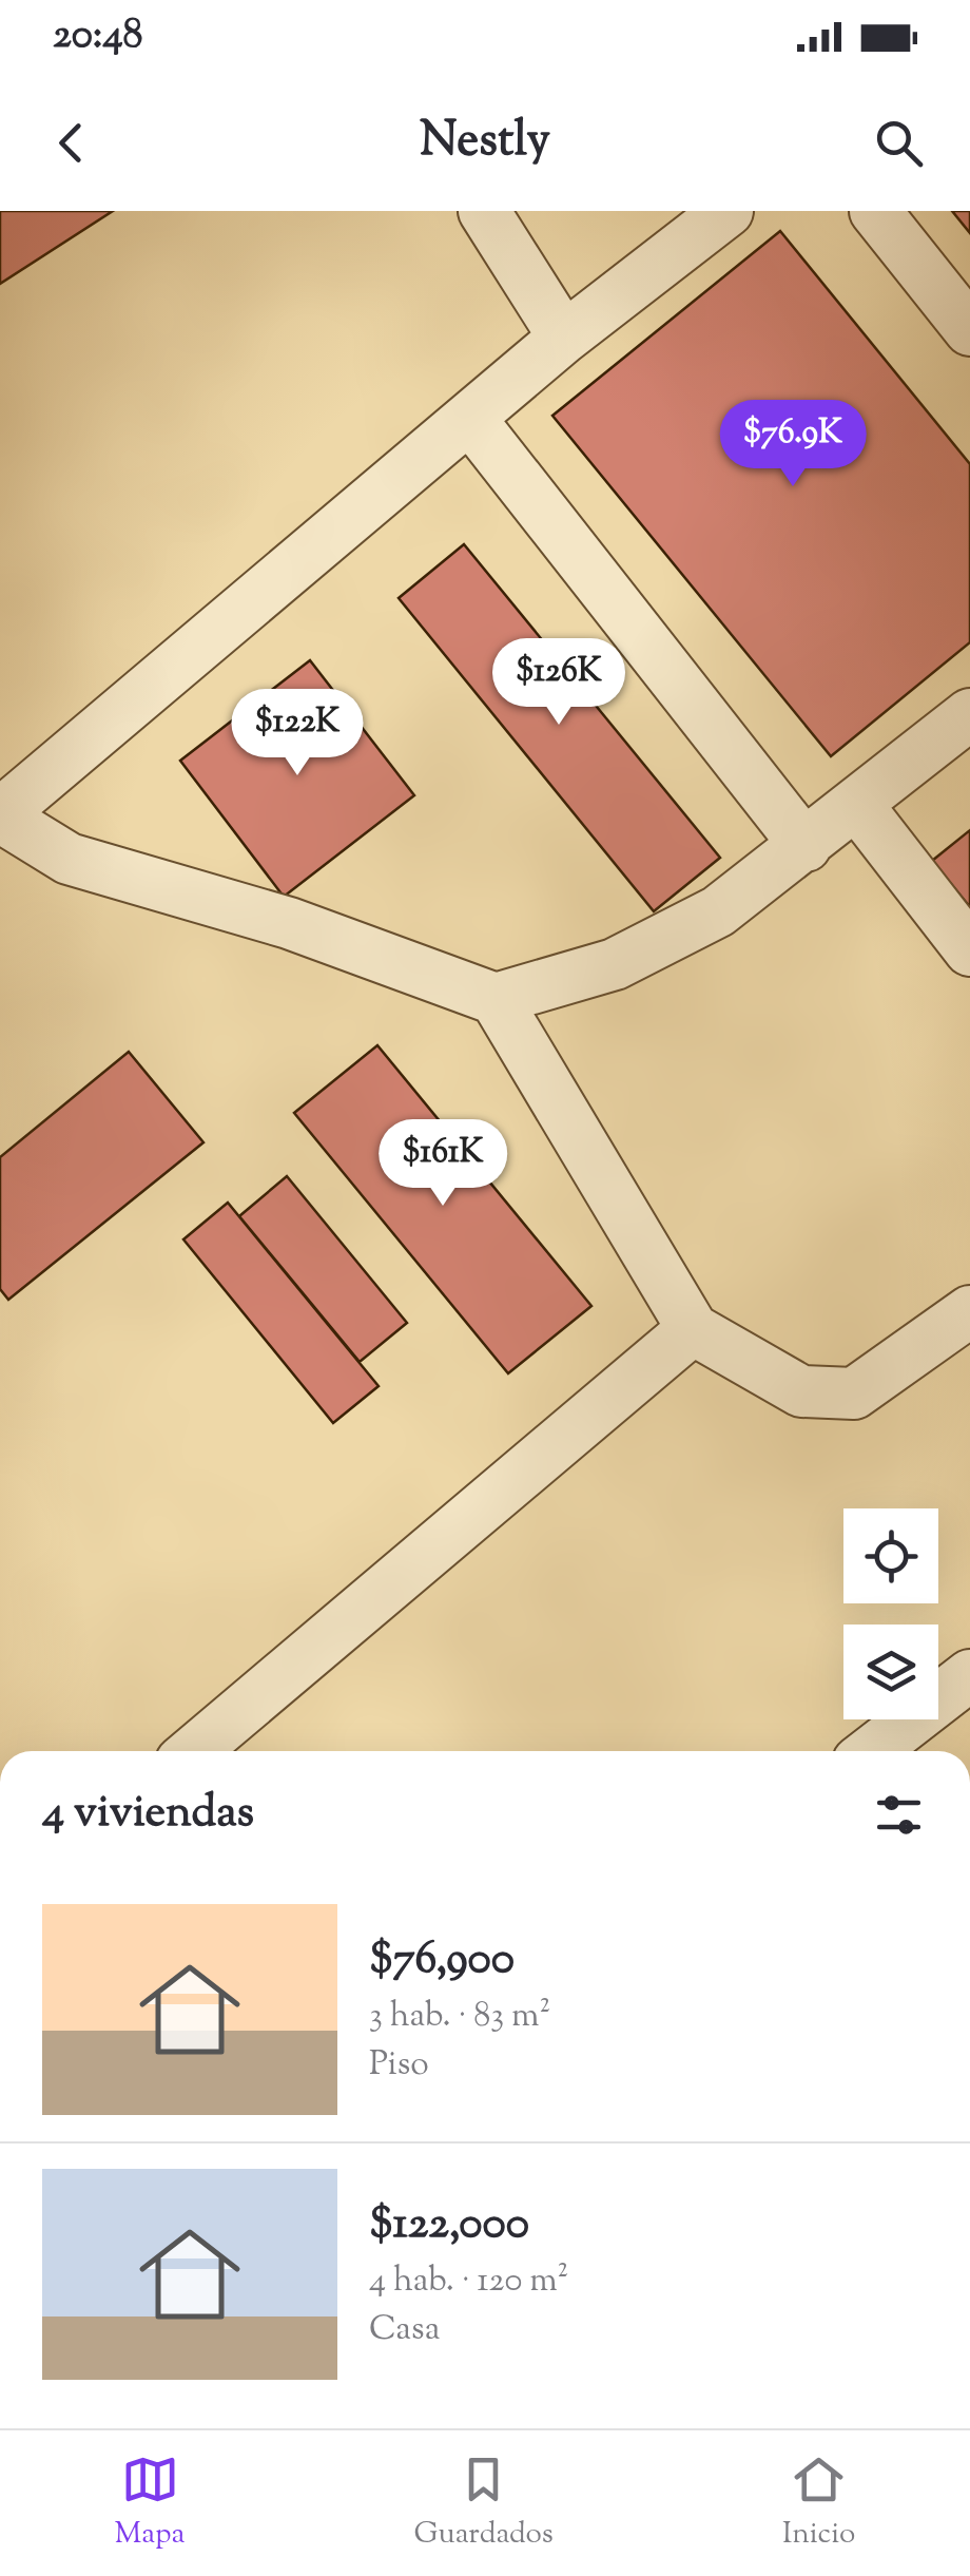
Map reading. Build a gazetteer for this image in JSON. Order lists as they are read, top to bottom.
{
  "page": {
    "status": "20:48",
    "header": "Nestly",
    "price": [
      "$76.9K",
      "$126K",
      "$122K",
      "$161K"
    ],
    "heading": "4 viviendas",
    "list": [
      {
        "name": "$76,900",
        "note": "3 hab. · 83 m² · Piso"
      },
      {
        "name": "$122,000",
        "note": "4 hab. · 120 m² · Casa"
      }
    ],
    "tabs": ["Mapa", "Guardados", "Inicio"]
  }
}
